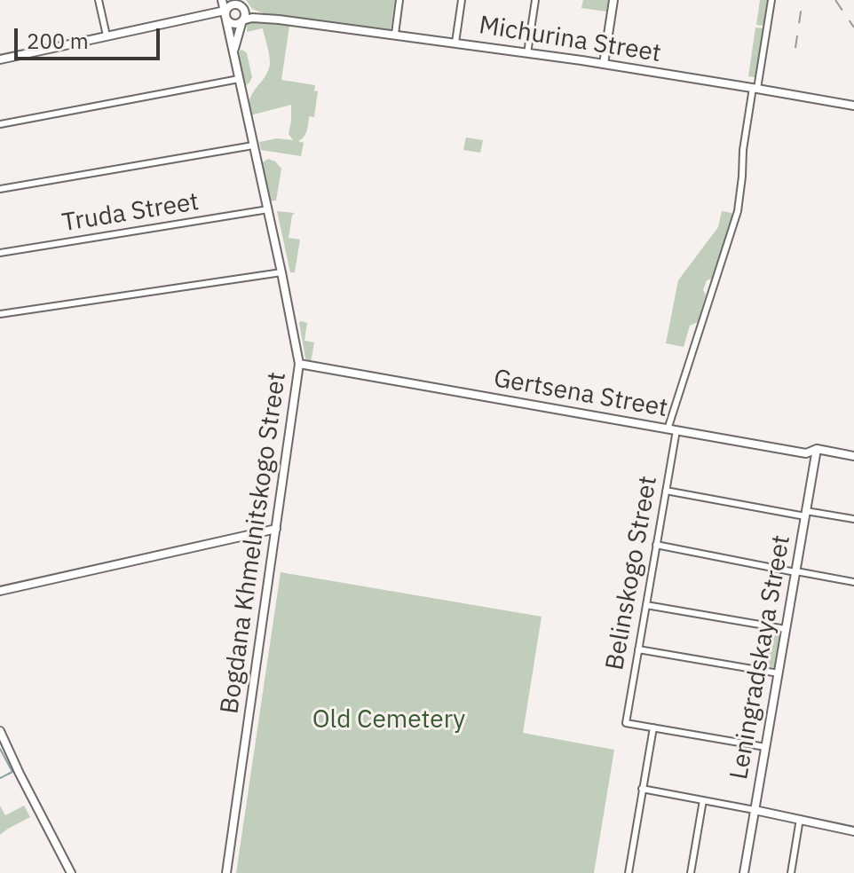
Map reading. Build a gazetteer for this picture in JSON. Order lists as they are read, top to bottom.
{
  "streets": {
    "street": [
      "Michurina Street",
      "Truda Street",
      "Gertsena Street",
      "Bogdana Khmelnitskogo Street",
      "Belinskogo Street",
      "Leningradskaya Street"
    ]
  },
  "crossings": [
    ["Michurina Street", "Bogdana Khmelnitskogo Street"],
    ["Michurina Street", "Belinskogo Street"],
    ["Truda Street", "Bogdana Khmelnitskogo Street"],
    ["Gertsena Street", "Bogdana Khmelnitskogo Street"],
    ["Gertsena Street", "Belinskogo Street"]
  ],
  "parks": ["Old Cemetery"],
  "scale_bar": "200 m"
}
